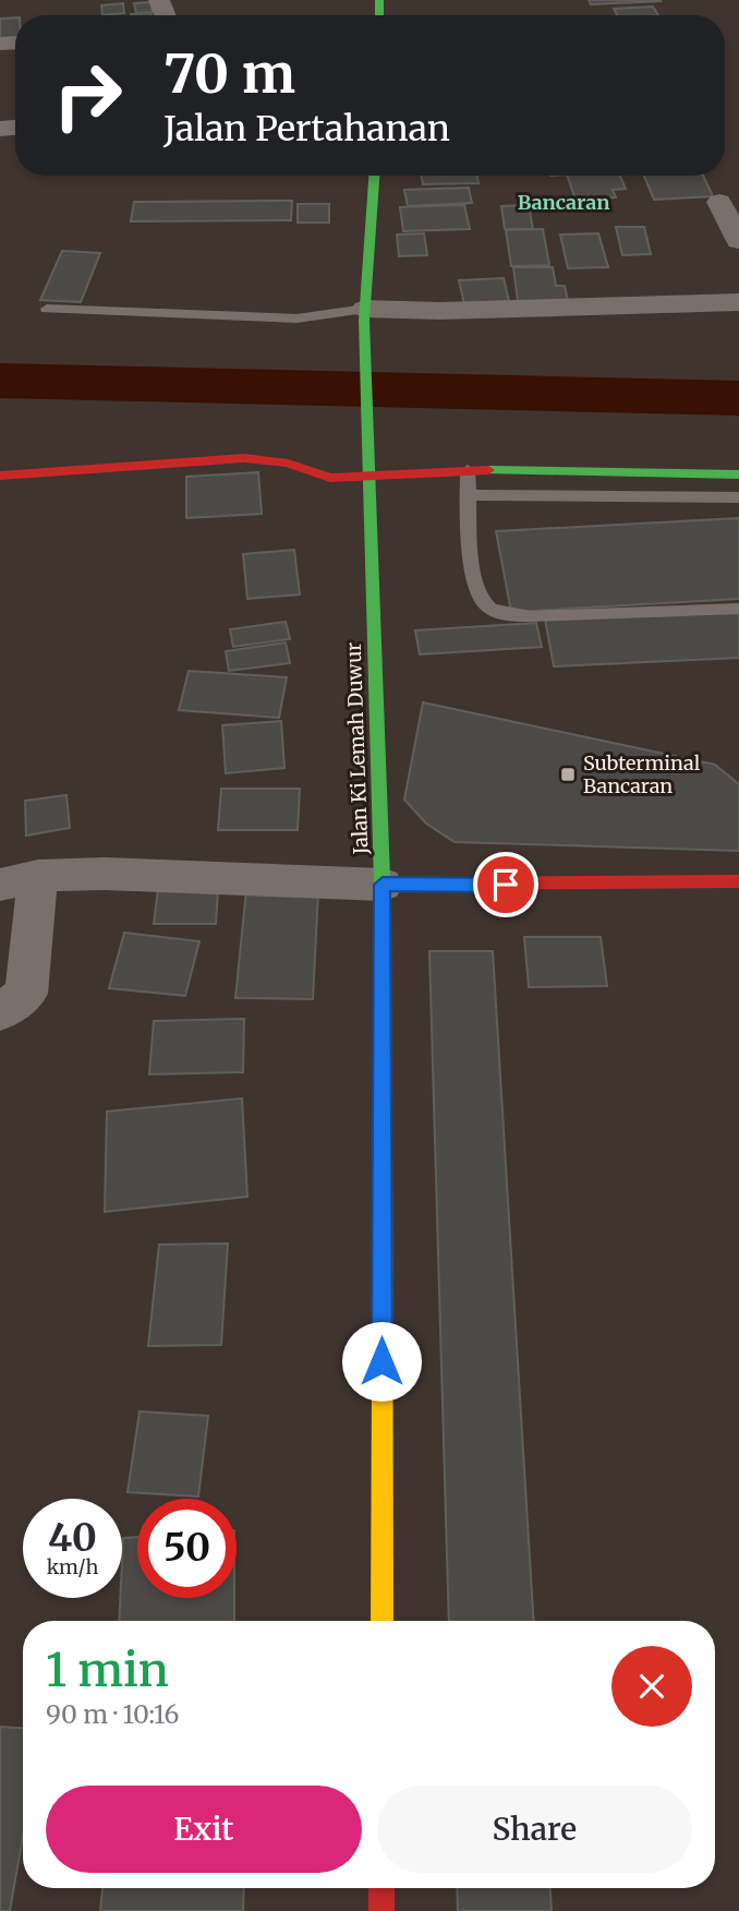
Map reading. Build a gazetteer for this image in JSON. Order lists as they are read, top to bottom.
{
  "streets": {
    "main road": ["Jalan Ki Lemah Duwur"]
  },
  "districts": ["Bancaran"],
  "places": {
    "transit": ["Subterminal Bancaran"]
  },
  "page": {
    "turn": ["70 m", "Jalan Pertahanan"],
    "speed": "40 km/h",
    "limit": "50",
    "heading": ["1 min", "90 m · 10:16"],
    "buttons": ["Exit", "Share"]
  }
}
